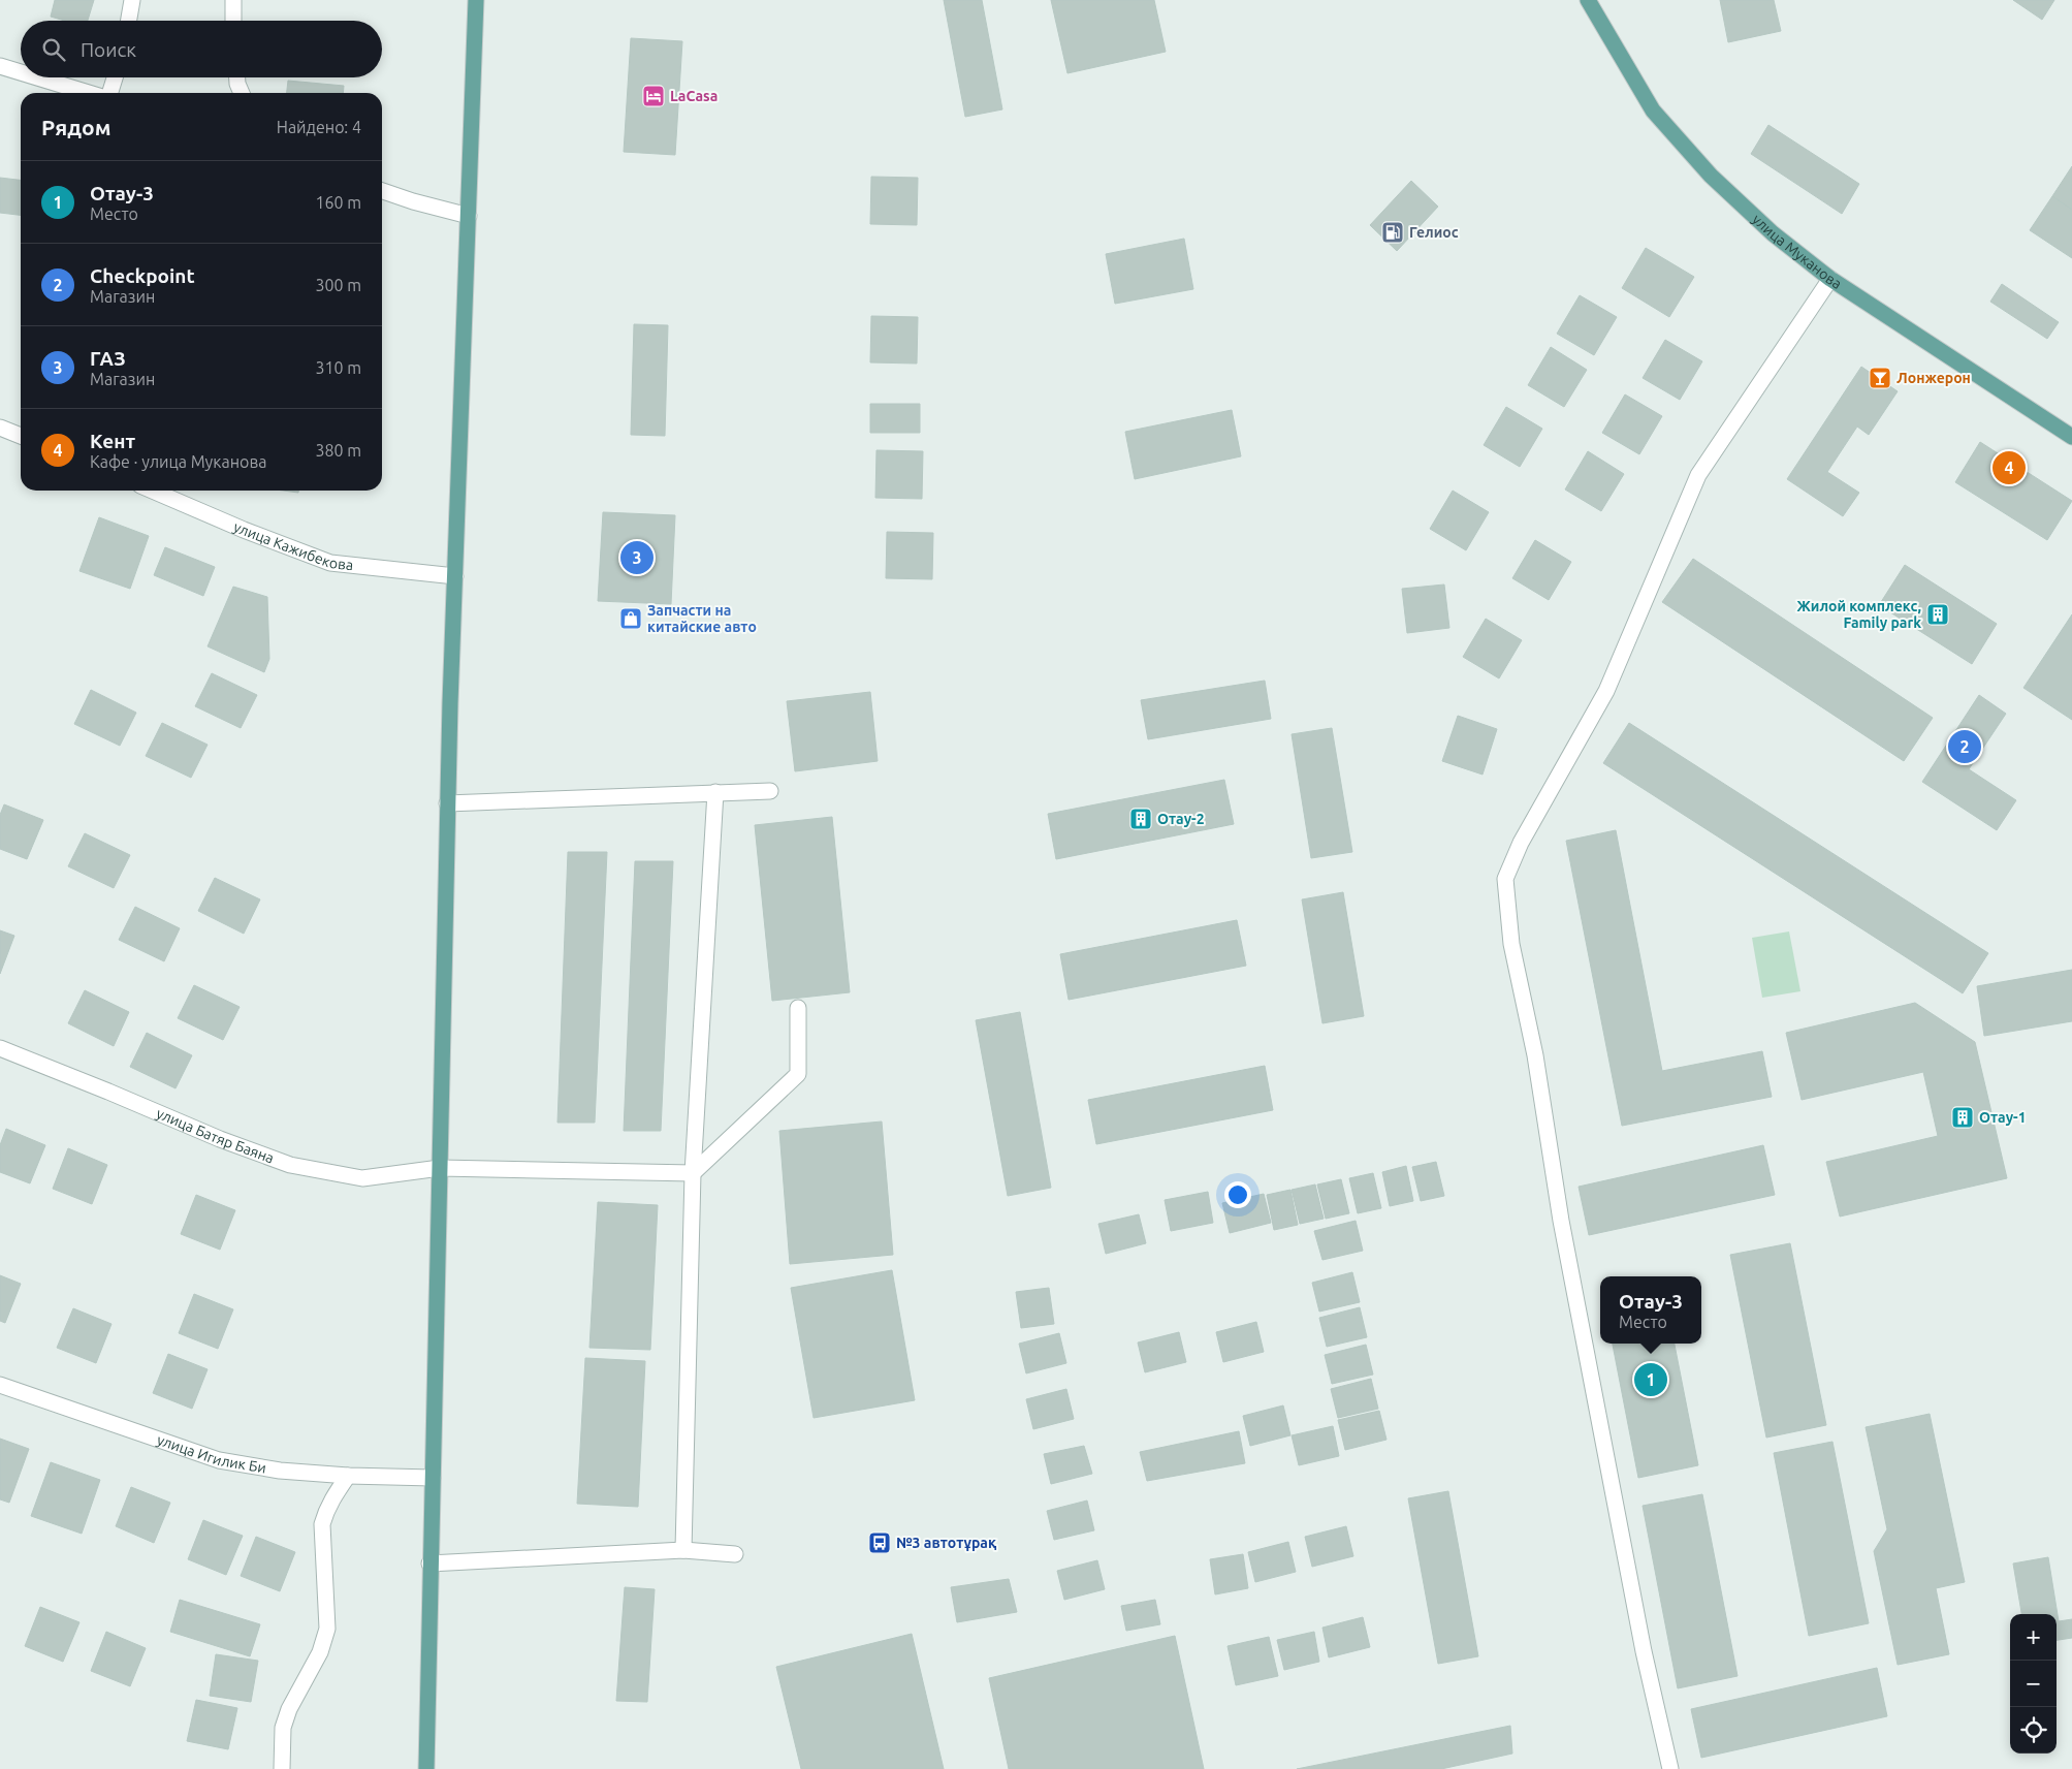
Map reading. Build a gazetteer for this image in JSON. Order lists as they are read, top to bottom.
{
  "streets": {
    "main road": ["улица Муканова"],
    "street": ["улица Кажибекова", "улица Батяр Баяна", "улица Игилик Би"]
  },
  "places": {
    "hotel": ["LaCasa"],
    "fuel station": ["Гелиос"],
    "bar": ["Лонжерон"],
    "building": ["Жилой комплекс, Family park", "Отау-2", "Отау-1"],
    "shop": ["Запчасти на китайские авто"],
    "bus stop": ["№3 автотұрақ"]
  },
  "page": {
    "search": "Поиск",
    "heading": ["Рядом", "Найдено: 4"],
    "list": [
      {
        "mark": "1",
        "name": "Отау-3",
        "note": "Место",
        "value": "160 m"
      },
      {
        "mark": "2",
        "name": "Checkpoint",
        "note": "Магазин",
        "value": "300 m"
      },
      {
        "mark": "3",
        "name": "ГАЗ",
        "note": "Магазин",
        "value": "310 m"
      },
      {
        "mark": "4",
        "name": "Кент",
        "note": "Кафе · улица Муканова",
        "value": "380 m"
      }
    ],
    "pins": [
      "4",
      "3",
      "2",
      "1"
    ],
    "popup": ["Отау-3", "Место"],
    "map_buttons": ["+", "−"]
  }
}
